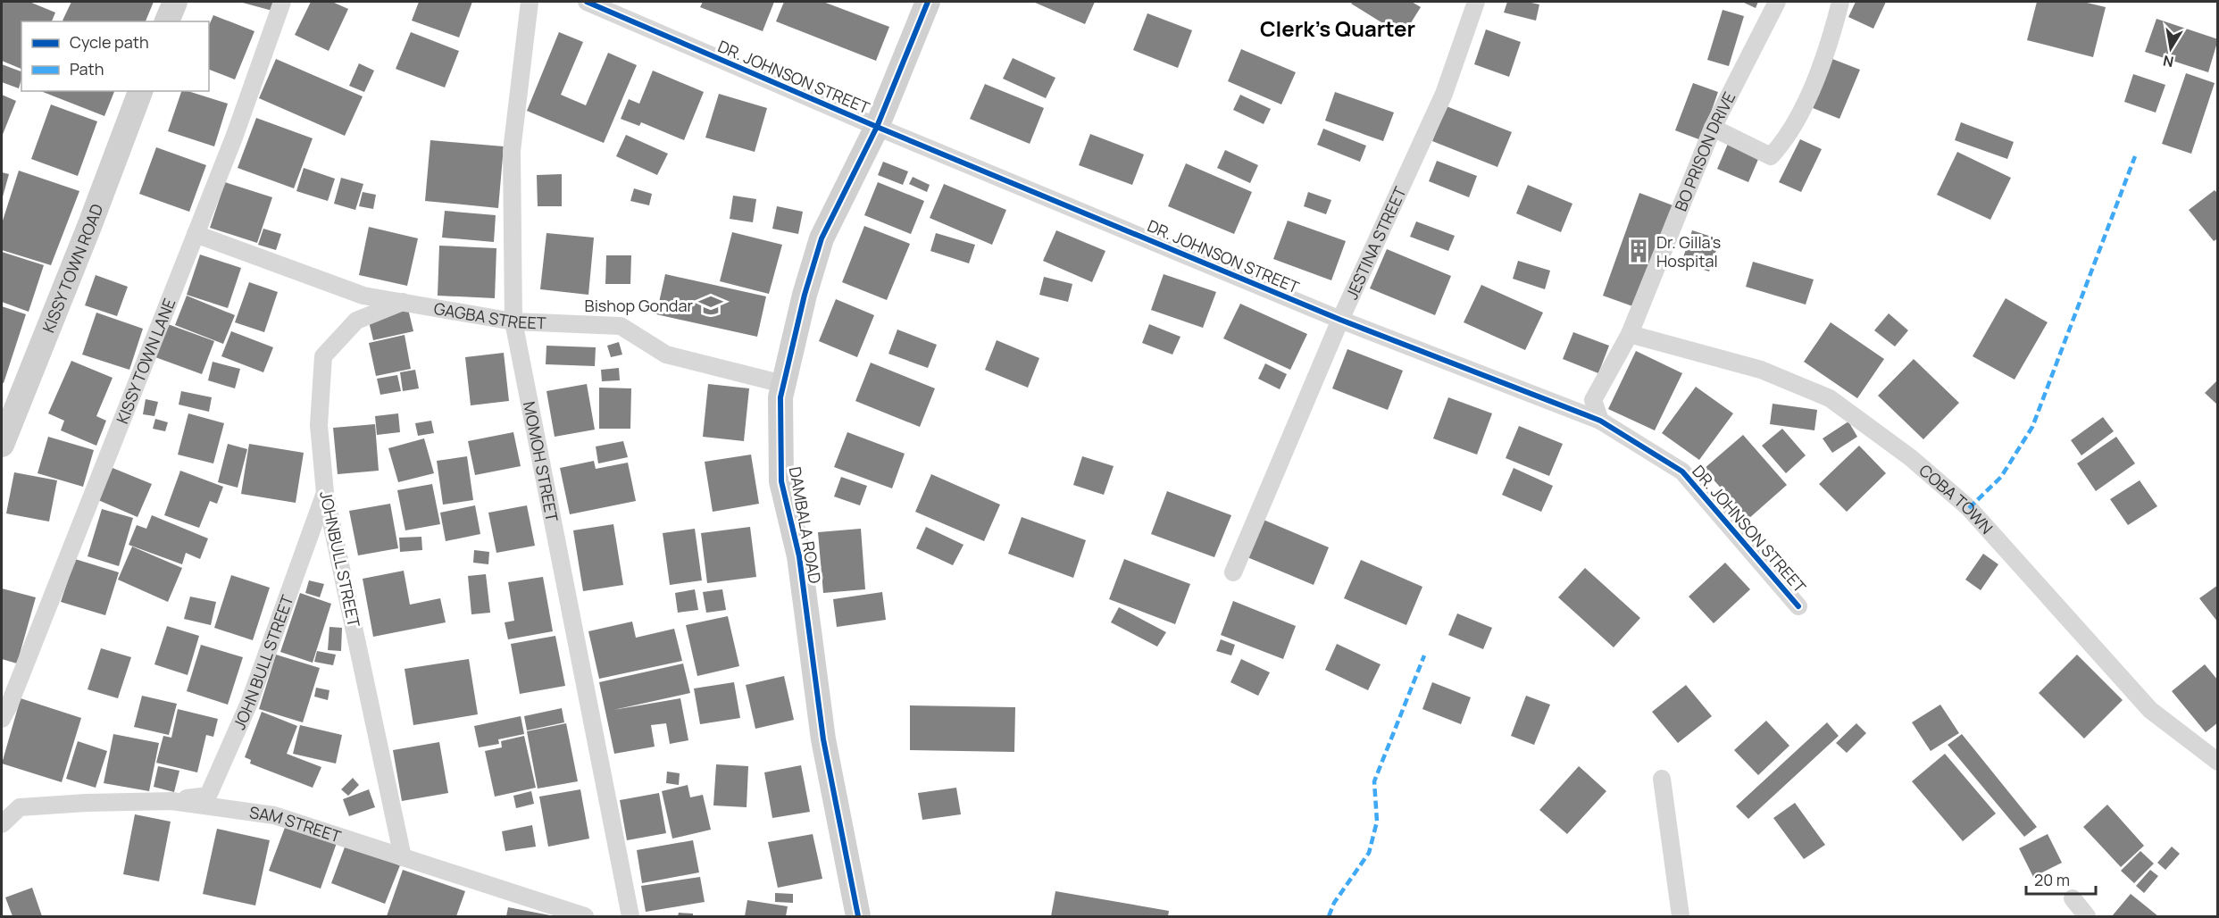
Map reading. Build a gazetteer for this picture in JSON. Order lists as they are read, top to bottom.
{
  "streets": {
    "street": [
      "DR. JOHNSON STREET",
      "BO PRISON DRIVE",
      "JESTINA STREET",
      "KISSY TOWN ROAD",
      "GAGBA STREET",
      "KISSY TOWN LANE",
      "MOMOH STREET",
      "COBA TOWN",
      "DAMBALA ROAD",
      "JOHNBULL STREET",
      "JOHN BULL STREET",
      "SAM STREET"
    ]
  },
  "crossings": [
    ["DR. JOHNSON STREET", "BO PRISON DRIVE"],
    ["DR. JOHNSON STREET", "JESTINA STREET"],
    ["DR. JOHNSON STREET", "DAMBALA ROAD"],
    ["BO PRISON DRIVE", "COBA TOWN"],
    ["GAGBA STREET", "KISSY TOWN LANE"],
    ["GAGBA STREET", "MOMOH STREET"],
    ["GAGBA STREET", "DAMBALA ROAD"],
    ["GAGBA STREET", "JOHNBULL STREET"],
    ["JOHNBULL STREET", "JOHN BULL STREET"],
    ["JOHNBULL STREET", "SAM STREET"],
    ["JOHN BULL STREET", "SAM STREET"]
  ],
  "districts": ["Clerk's Quarter"],
  "places": {
    "building": ["Dr. Gilla's Hospital"],
    "school or university": ["Bishop Gondar"]
  },
  "legend": ["Cycle path", "Path"],
  "scale_bar": "20 m",
  "north": "bottom"
}
